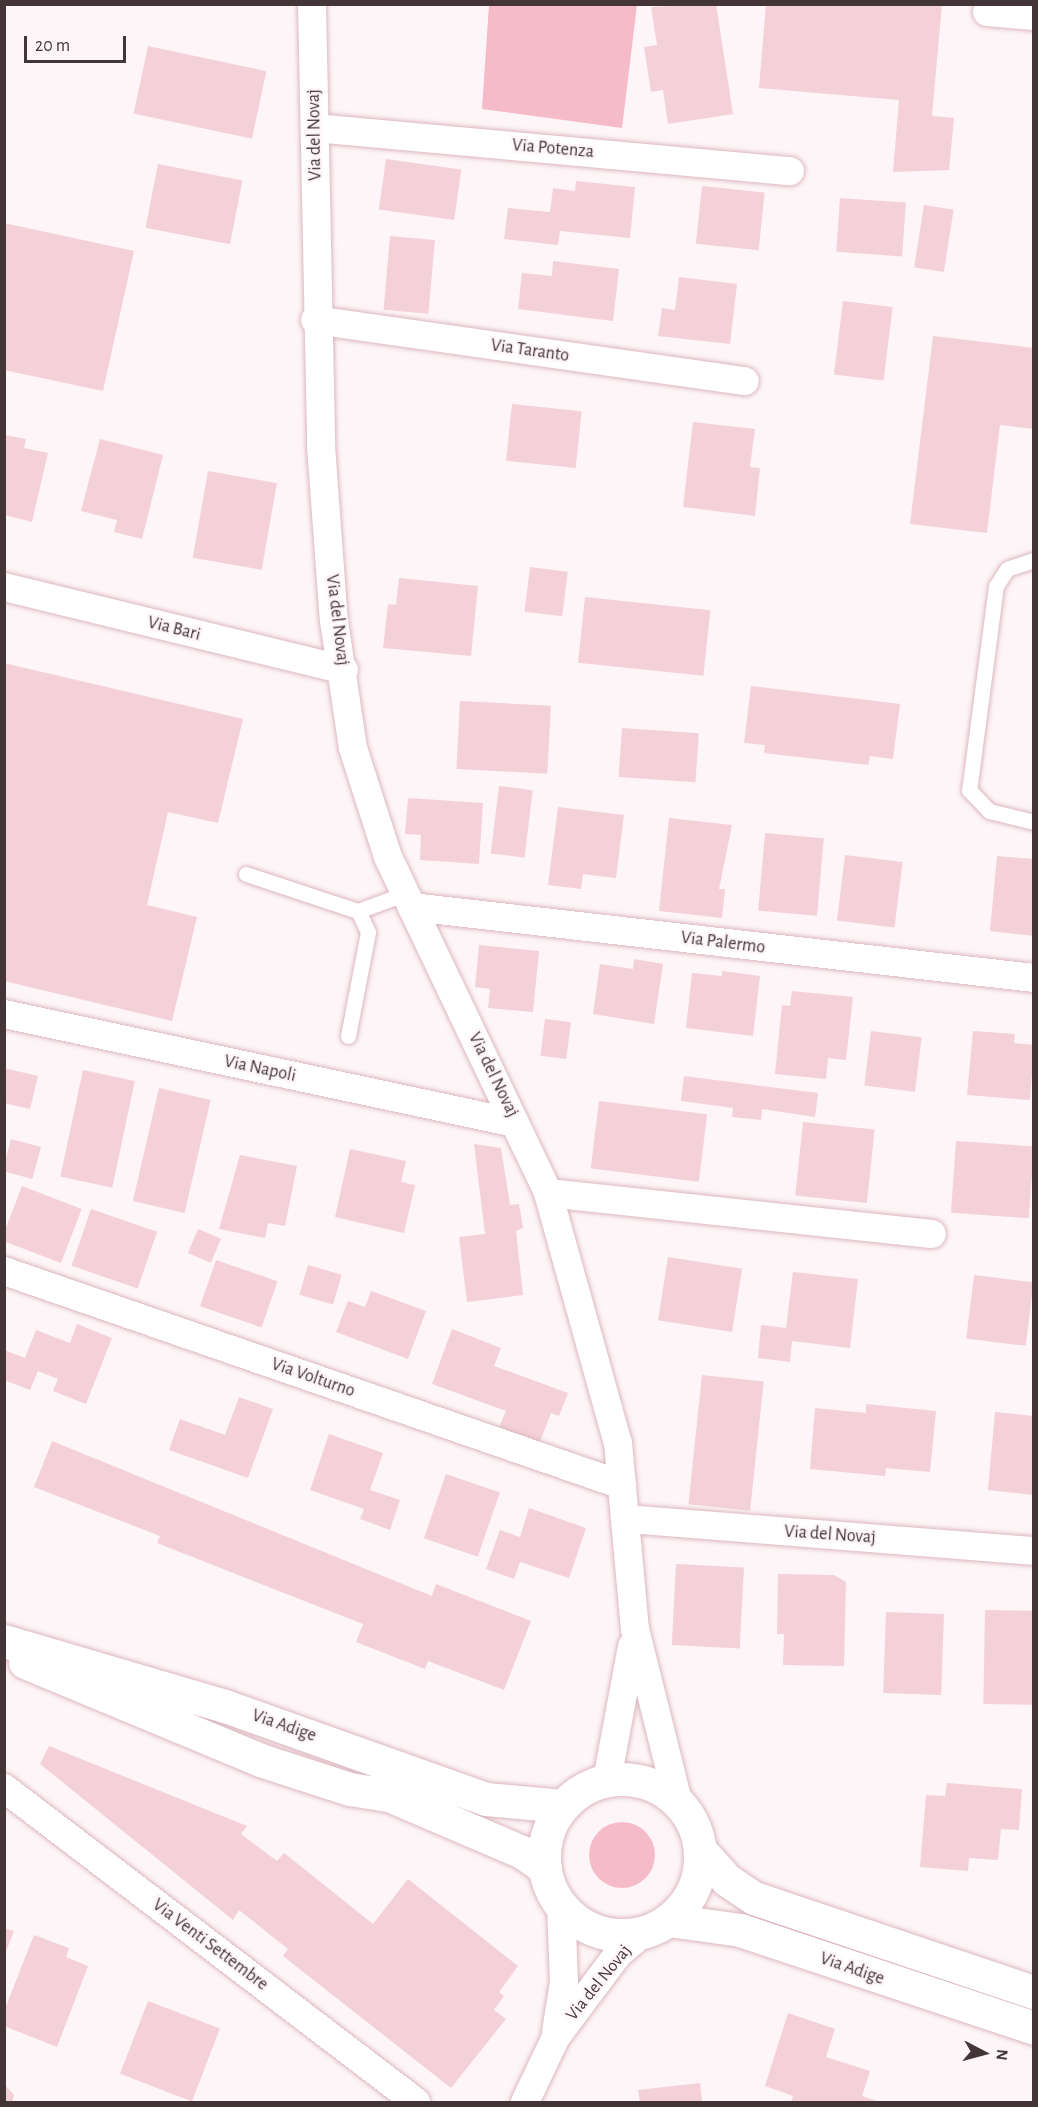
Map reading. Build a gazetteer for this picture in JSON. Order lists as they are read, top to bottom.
{
  "streets": {
    "street": [
      "Via del Novaj",
      "Via Potenza",
      "Via Taranto",
      "Via Bari",
      "Via Palermo",
      "Via Napoli",
      "Via Volturno",
      "Via Adige",
      "Via Venti Settembre"
    ]
  },
  "crossings": [
    ["Via del Novaj", "Via Potenza"],
    ["Via del Novaj", "Via Taranto"],
    ["Via del Novaj", "Via Bari"],
    ["Via del Novaj", "Via Palermo"],
    ["Via del Novaj", "Via Napoli"],
    ["Via del Novaj", "Via Volturno"],
    ["Via del Novaj", "Via Adige"]
  ],
  "scale_bar": "20 m",
  "north": "right"
}
